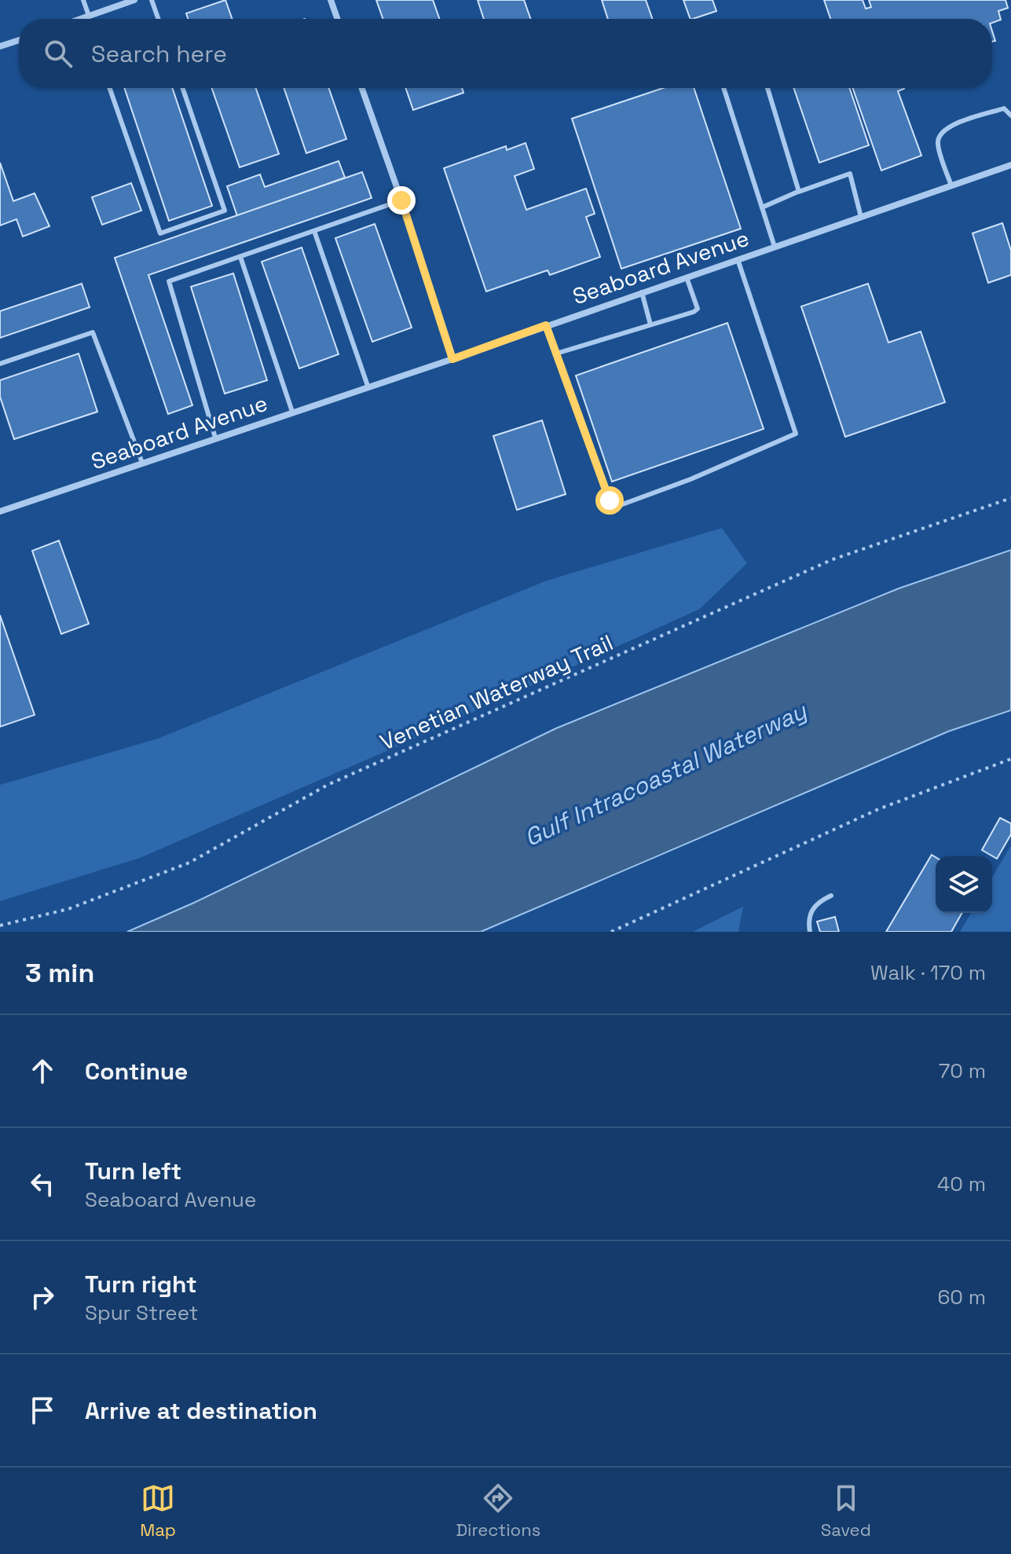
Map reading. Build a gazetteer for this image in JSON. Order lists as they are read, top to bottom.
{
  "streets": {
    "street": ["Seaboard Avenue"],
    "path": ["Venetian Waterway Trail"]
  },
  "water": ["Gulf Intracoastal Waterway"],
  "page": {
    "search": "Search here",
    "heading": ["3 min", "Walk · 170 m"],
    "list": [
      ["Continue", "70 m"],
      ["Turn left", "Seaboard Avenue", "40 m"],
      ["Turn right", "Spur Street", "60 m"],
      "Arrive at destination"
    ],
    "nav": ["Map", "Directions", "Saved"]
  }
}
